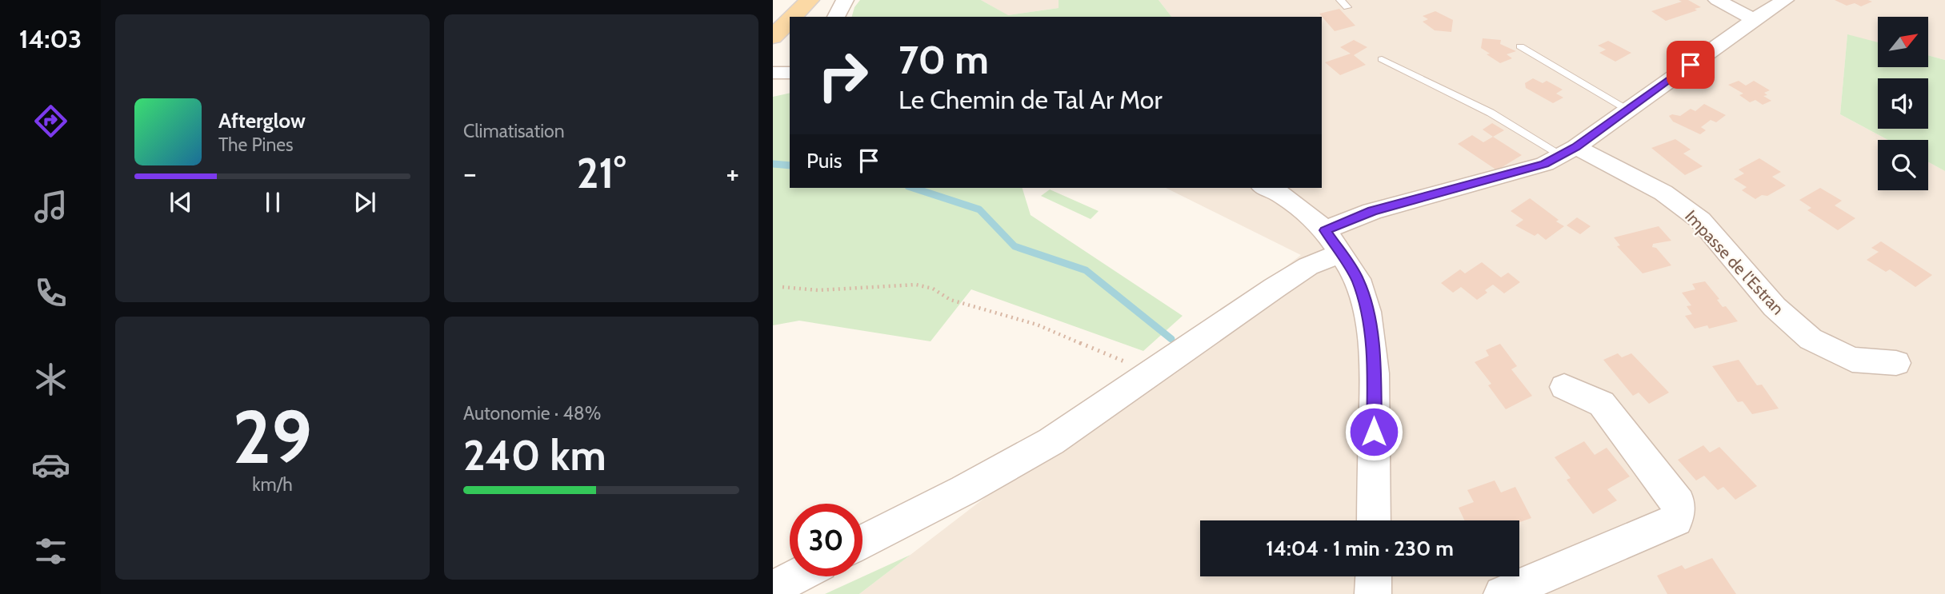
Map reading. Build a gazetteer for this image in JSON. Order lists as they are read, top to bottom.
{
  "streets": {
    "street": ["Impasse de l'Estran"]
  },
  "north": "top right",
  "page": {
    "tabs": "14:03",
    "tile": [
      "Climatisation",
      ["29", "km/h"],
      ["Autonomie · 48%", "240 km"]
    ],
    "turn": ["70 m", "Le Chemin de Tal Ar Mor"],
    "song": ["Afterglow", "The Pines"],
    "then": "Puis",
    "heat": ["−", "21°", "+"],
    "limit": "30",
    "trip": "14:04 · 1 min · 230 m"
  }
}
